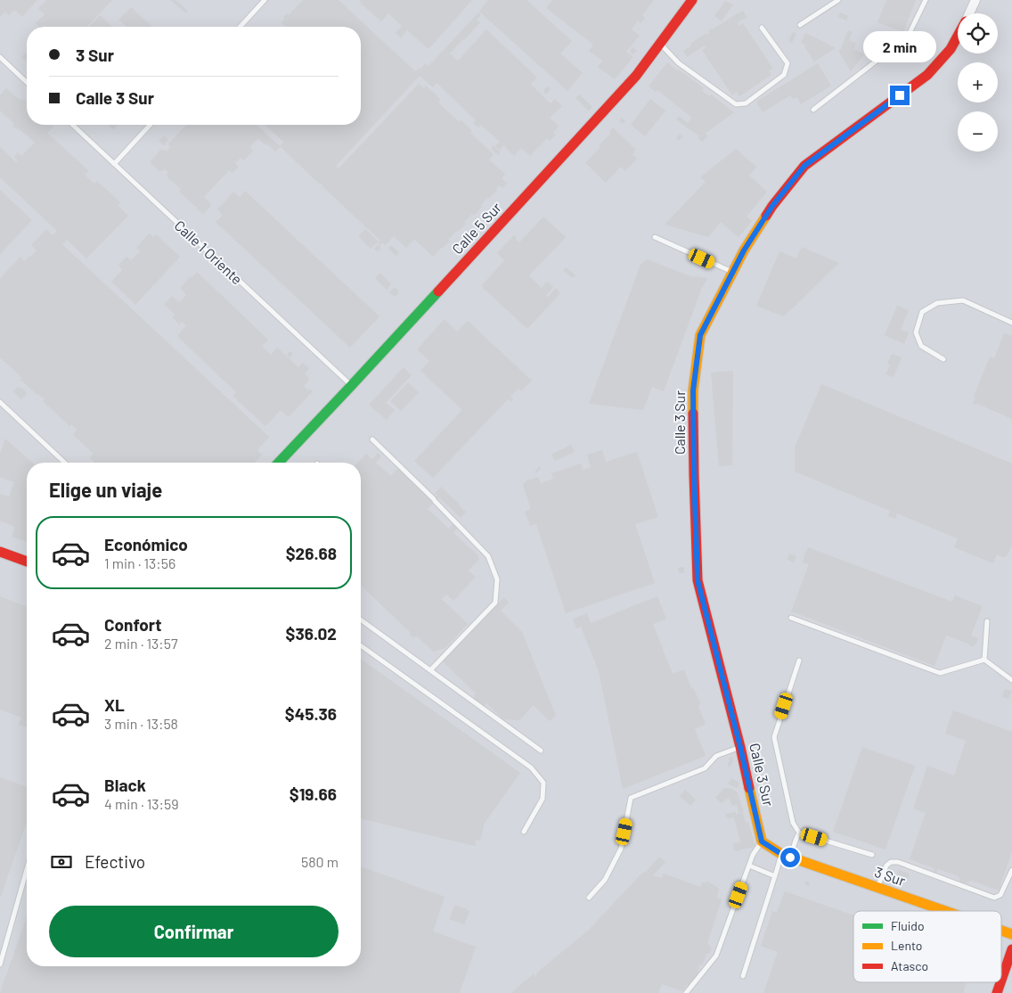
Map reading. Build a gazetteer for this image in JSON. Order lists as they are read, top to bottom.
{
  "streets": {
    "street": ["Calle 5 Sur", "Calle 3 Sur", "3 Sur"],
    "lane": ["Calle 1 Oriente"]
  },
  "crossings": [
    ["Calle 5 Sur", "Calle 1 Oriente"],
    ["Calle 3 Sur", "3 Sur"]
  ],
  "legend": ["Fluido", "Lento", "Atasco"],
  "page": {
    "map_buttons": ["+", "−"],
    "banner": ["3 Sur", "Calle 3 Sur"],
    "bubble": "2 min",
    "heading": "Elige un viaje",
    "list": [
      {
        "name": "Económico",
        "note": "1 min · 13:56",
        "value": "$26.68"
      },
      {
        "name": "Confort",
        "note": "2 min · 13:57",
        "value": "$36.02"
      },
      {
        "name": "XL",
        "note": "3 min · 13:58",
        "value": "$45.36"
      },
      {
        "name": "Black",
        "note": "4 min · 13:59",
        "value": "$19.66"
      }
    ],
    "pay": ["Efectivo", "580 m"],
    "buttons": "Confirmar"
  }
}
